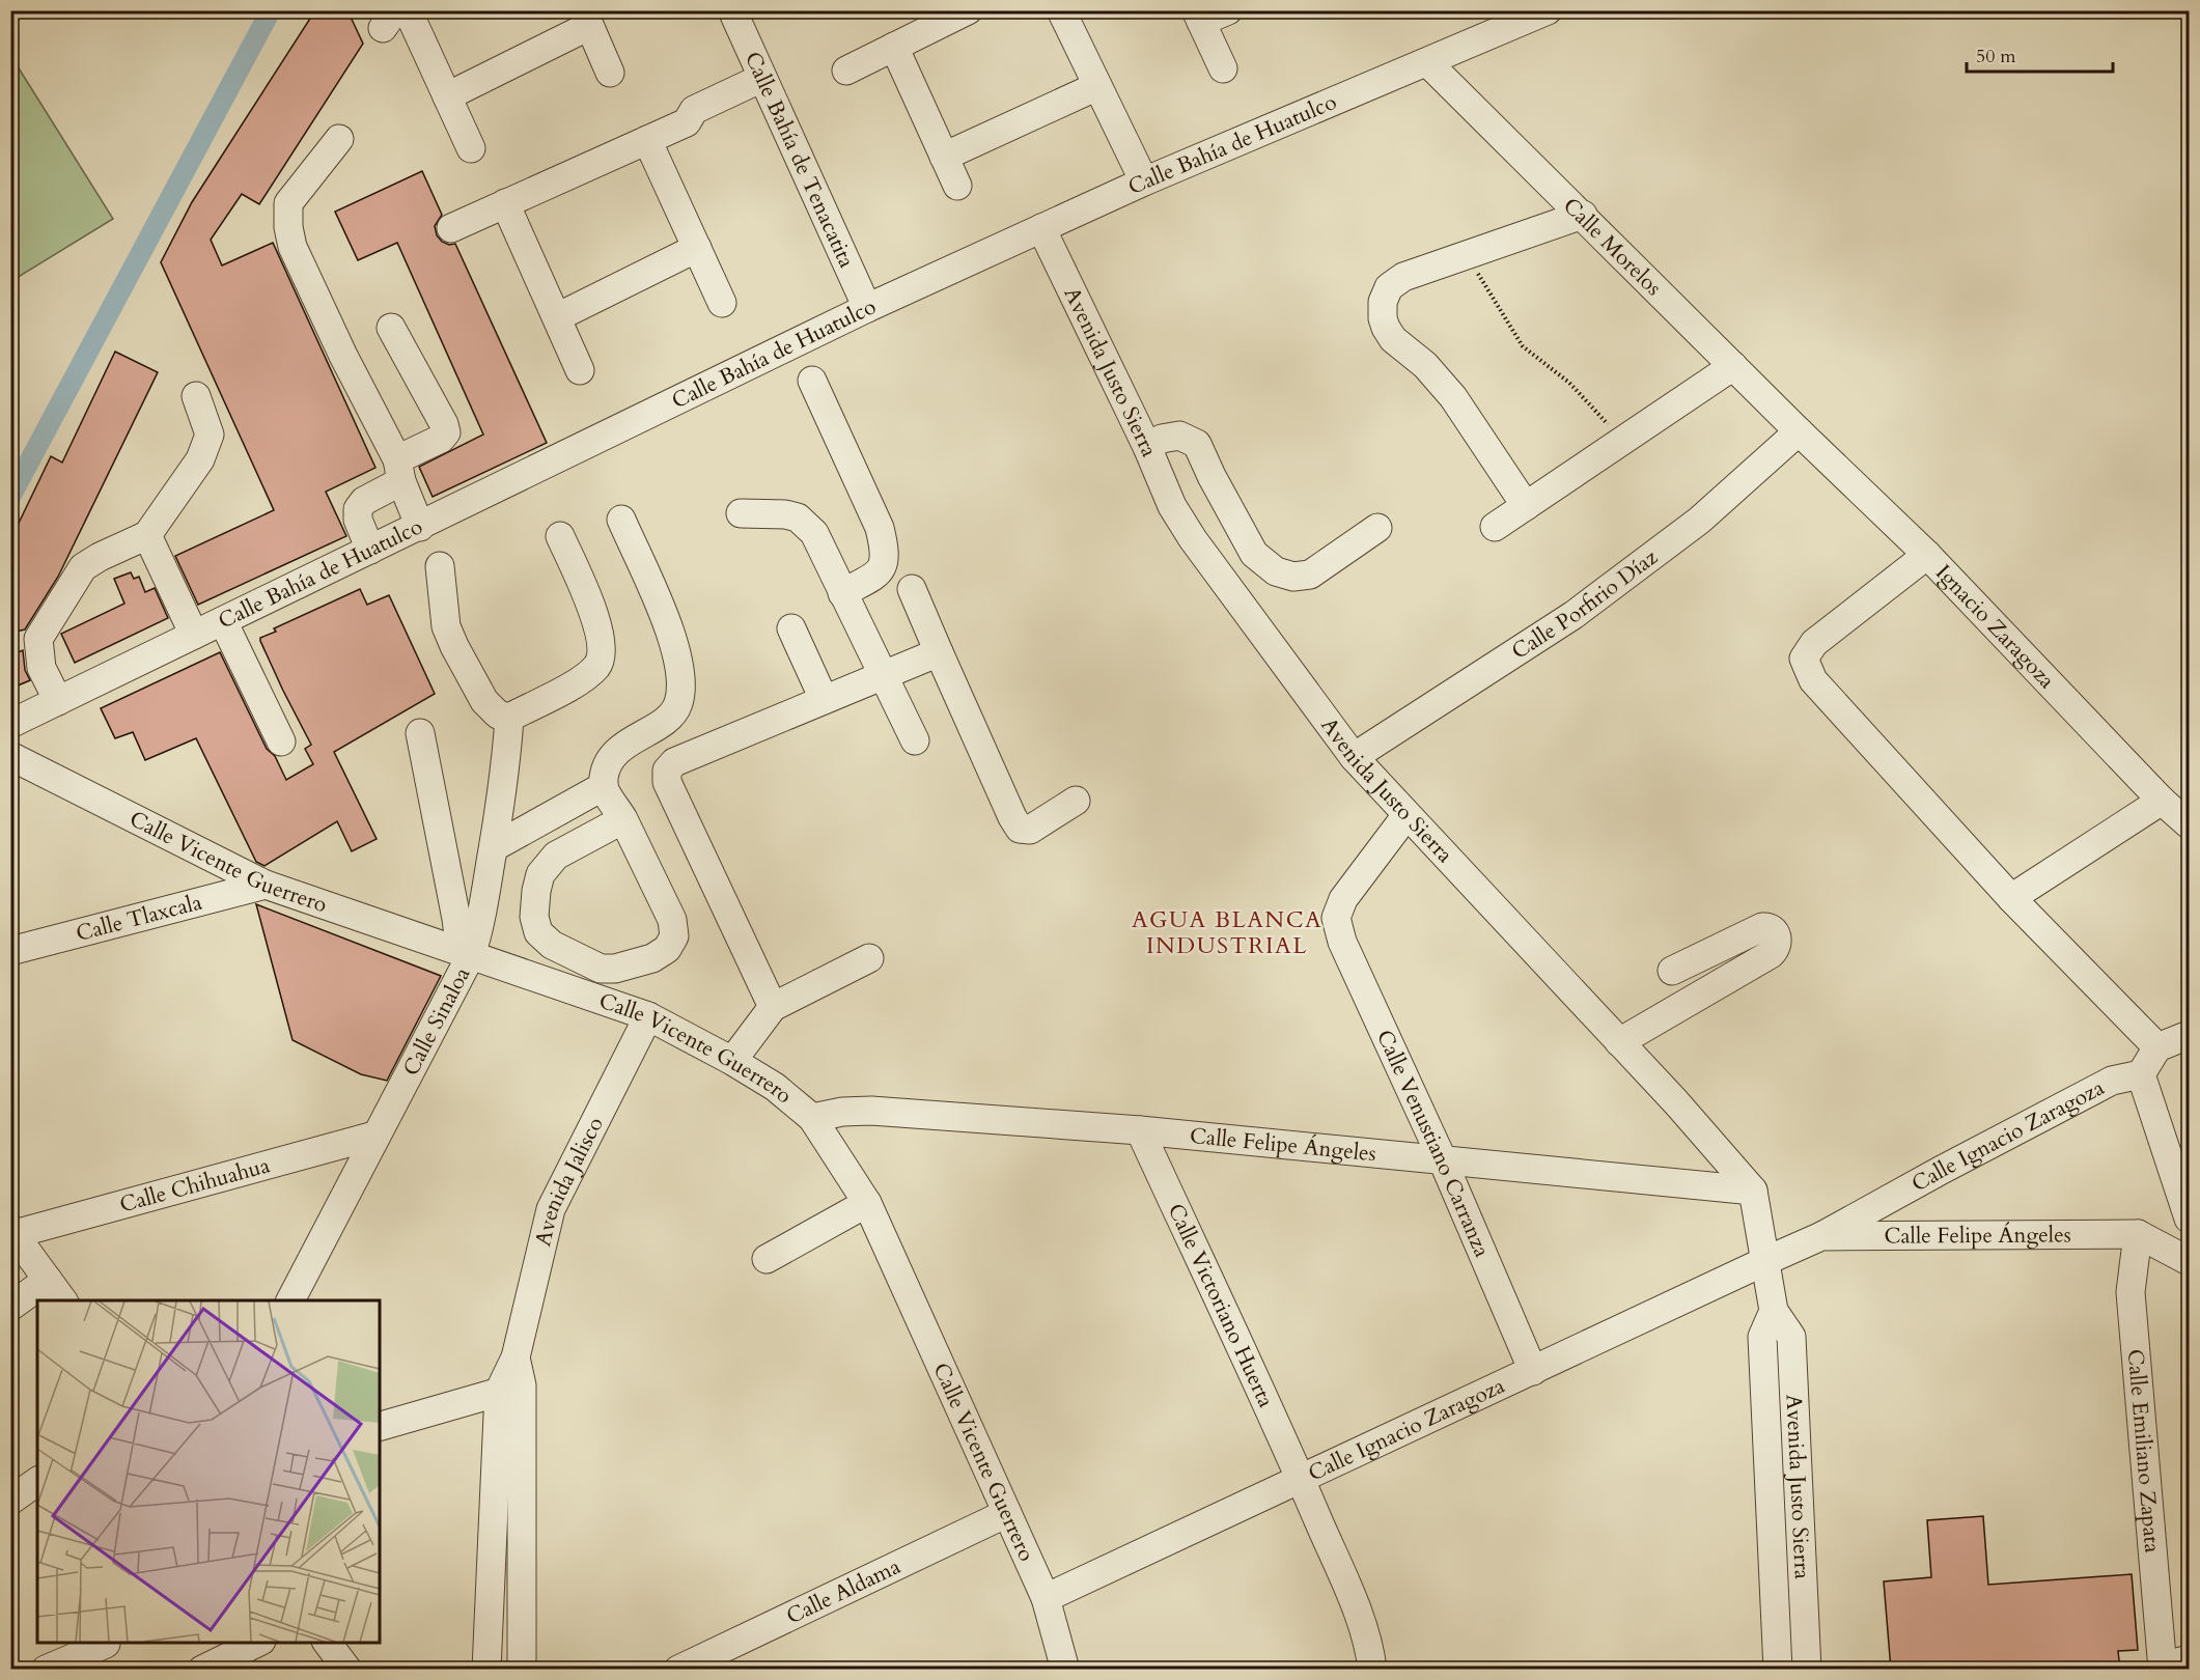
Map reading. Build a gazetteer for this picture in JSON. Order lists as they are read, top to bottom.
{
  "streets": {
    "street": [
      "Calle Bahía de Huatulco",
      "Calle Bahía de Tenacatita",
      "Calle Morelos",
      "Avenida Justo Sierra",
      "Calle Porfirio Díaz",
      "Ignacio Zaragoza",
      "Calle Vicente Guerrero",
      "Calle Tlaxcala",
      "Calle Sinaloa",
      "Calle Ignacio Zaragoza",
      "Calle Felipe Ángeles",
      "Calle Venustiano Carranza",
      "Avenida Jalisco",
      "Calle Chihuahua",
      "Calle Victoriano Huerta",
      "Calle Emiliano Zapata",
      "Calle Aldama"
    ]
  },
  "crossings": [
    ["Calle Bahía de Huatulco", "Calle Bahía de Tenacatita"],
    ["Calle Bahía de Huatulco", "Calle Morelos"],
    ["Calle Bahía de Huatulco", "Avenida Justo Sierra"],
    ["Calle Morelos", "Calle Porfirio Díaz"],
    ["Calle Morelos", "Ignacio Zaragoza"],
    ["Avenida Justo Sierra", "Calle Porfirio Díaz"],
    ["Avenida Justo Sierra", "Calle Ignacio Zaragoza"],
    ["Avenida Justo Sierra", "Calle Felipe Ángeles"],
    ["Avenida Justo Sierra", "Calle Venustiano Carranza"],
    ["Calle Porfirio Díaz", "Ignacio Zaragoza"],
    ["Calle Vicente Guerrero", "Calle Tlaxcala"],
    ["Calle Vicente Guerrero", "Calle Sinaloa"],
    ["Calle Vicente Guerrero", "Calle Ignacio Zaragoza"],
    ["Calle Vicente Guerrero", "Calle Felipe Ángeles"],
    ["Calle Vicente Guerrero", "Avenida Jalisco"],
    ["Calle Vicente Guerrero", "Calle Aldama"],
    ["Calle Sinaloa", "Calle Chihuahua"],
    ["Calle Ignacio Zaragoza", "Calle Felipe Ángeles"],
    ["Calle Ignacio Zaragoza", "Calle Venustiano Carranza"],
    ["Calle Ignacio Zaragoza", "Calle Victoriano Huerta"],
    ["Calle Felipe Ángeles", "Calle Venustiano Carranza"],
    ["Calle Felipe Ángeles", "Calle Victoriano Huerta"],
    ["Calle Felipe Ángeles", "Calle Emiliano Zapata"]
  ],
  "districts": ["AGUA BLANCA INDUSTRIAL"],
  "scale_bar": "50 m"
}
